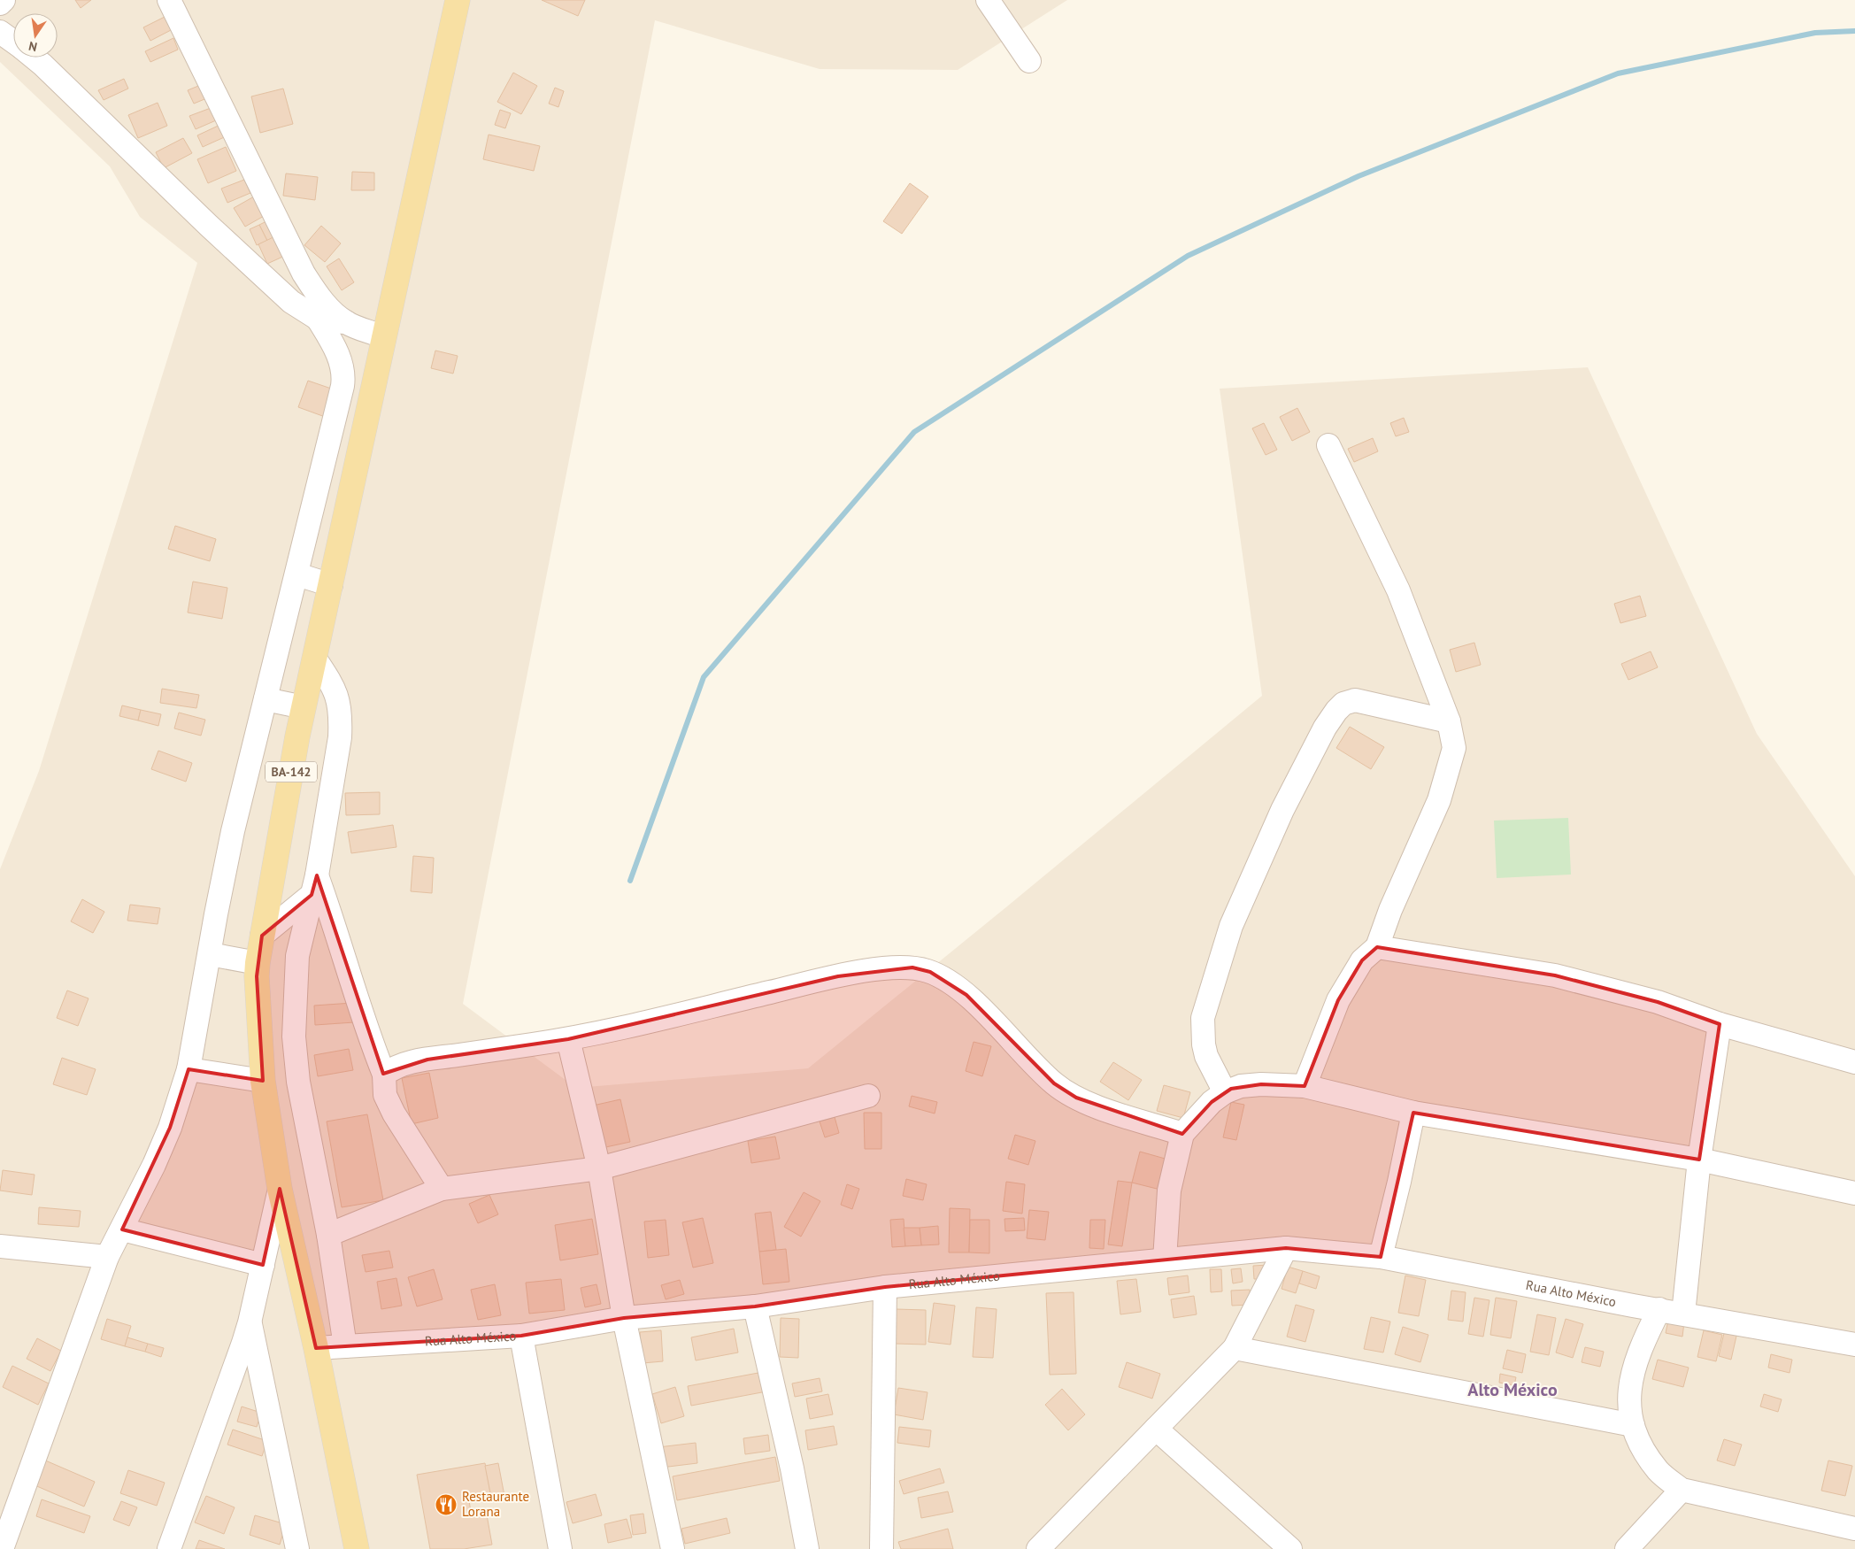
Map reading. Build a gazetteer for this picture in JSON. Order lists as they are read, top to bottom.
{
  "streets": {
    "main road": ["BA-142"],
    "street": ["Rua Alto México"]
  },
  "crossings": [
    ["BA-142", "Rua Alto México"]
  ],
  "districts": ["Alto México"],
  "places": {
    "restaurant": ["Restaurante Lorana"]
  },
  "north": "bottom"
}
